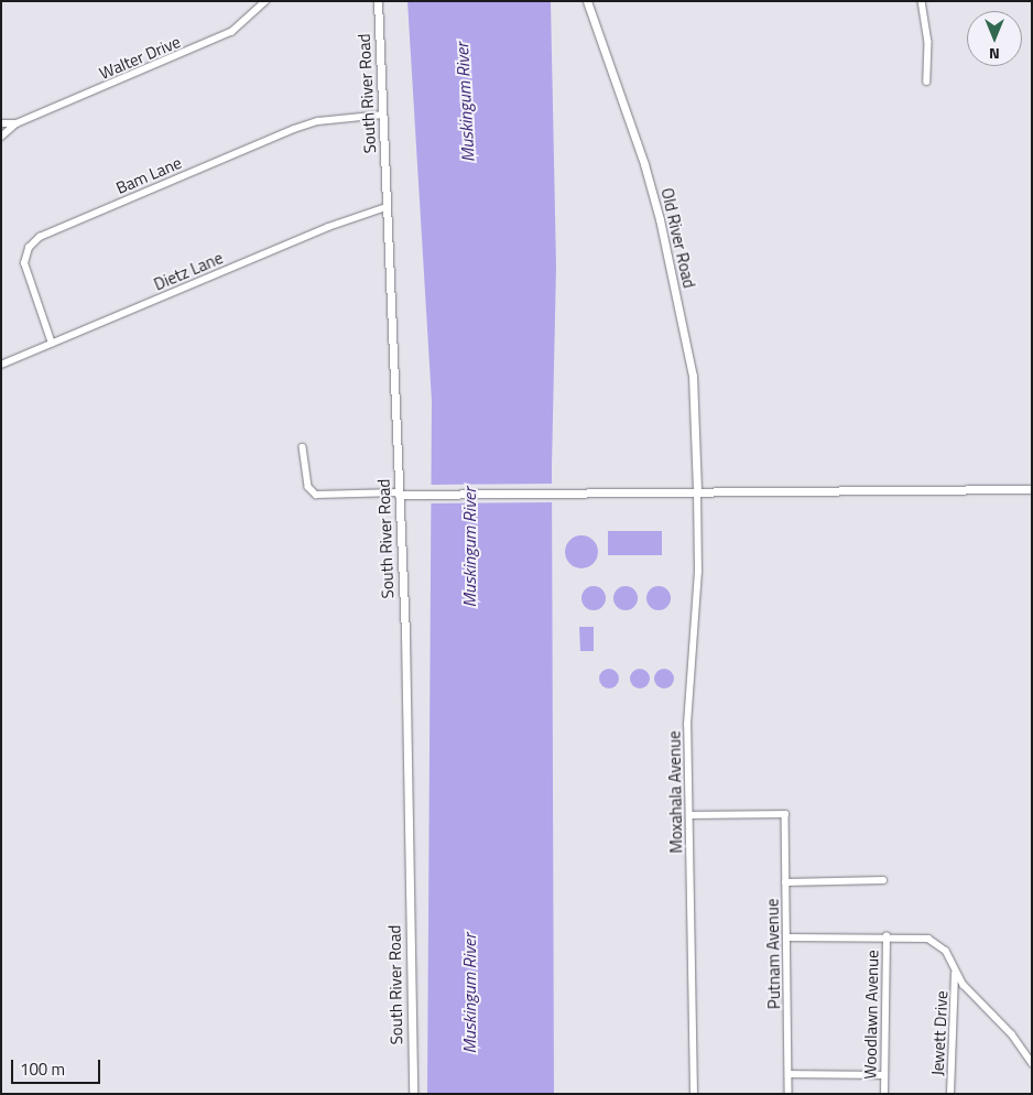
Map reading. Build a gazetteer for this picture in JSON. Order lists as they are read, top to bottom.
{
  "streets": {
    "main road": ["South River Road", "Old River Road"],
    "street": [
      "Walter Drive",
      "Bam Lane",
      "Dietz Lane",
      "Moxahala Avenue",
      "Putnam Avenue",
      "Woodlawn Avenue",
      "Jewett Drive"
    ]
  },
  "crossings": [
    ["South River Road", "Bam Lane"],
    ["South River Road", "Dietz Lane"],
    ["Bam Lane", "Dietz Lane"],
    ["Old River Road", "Moxahala Avenue"],
    ["Moxahala Avenue", "Putnam Avenue"]
  ],
  "water": ["Muskingum River"],
  "scale_bar": "100 m",
  "north": "bottom"
}
